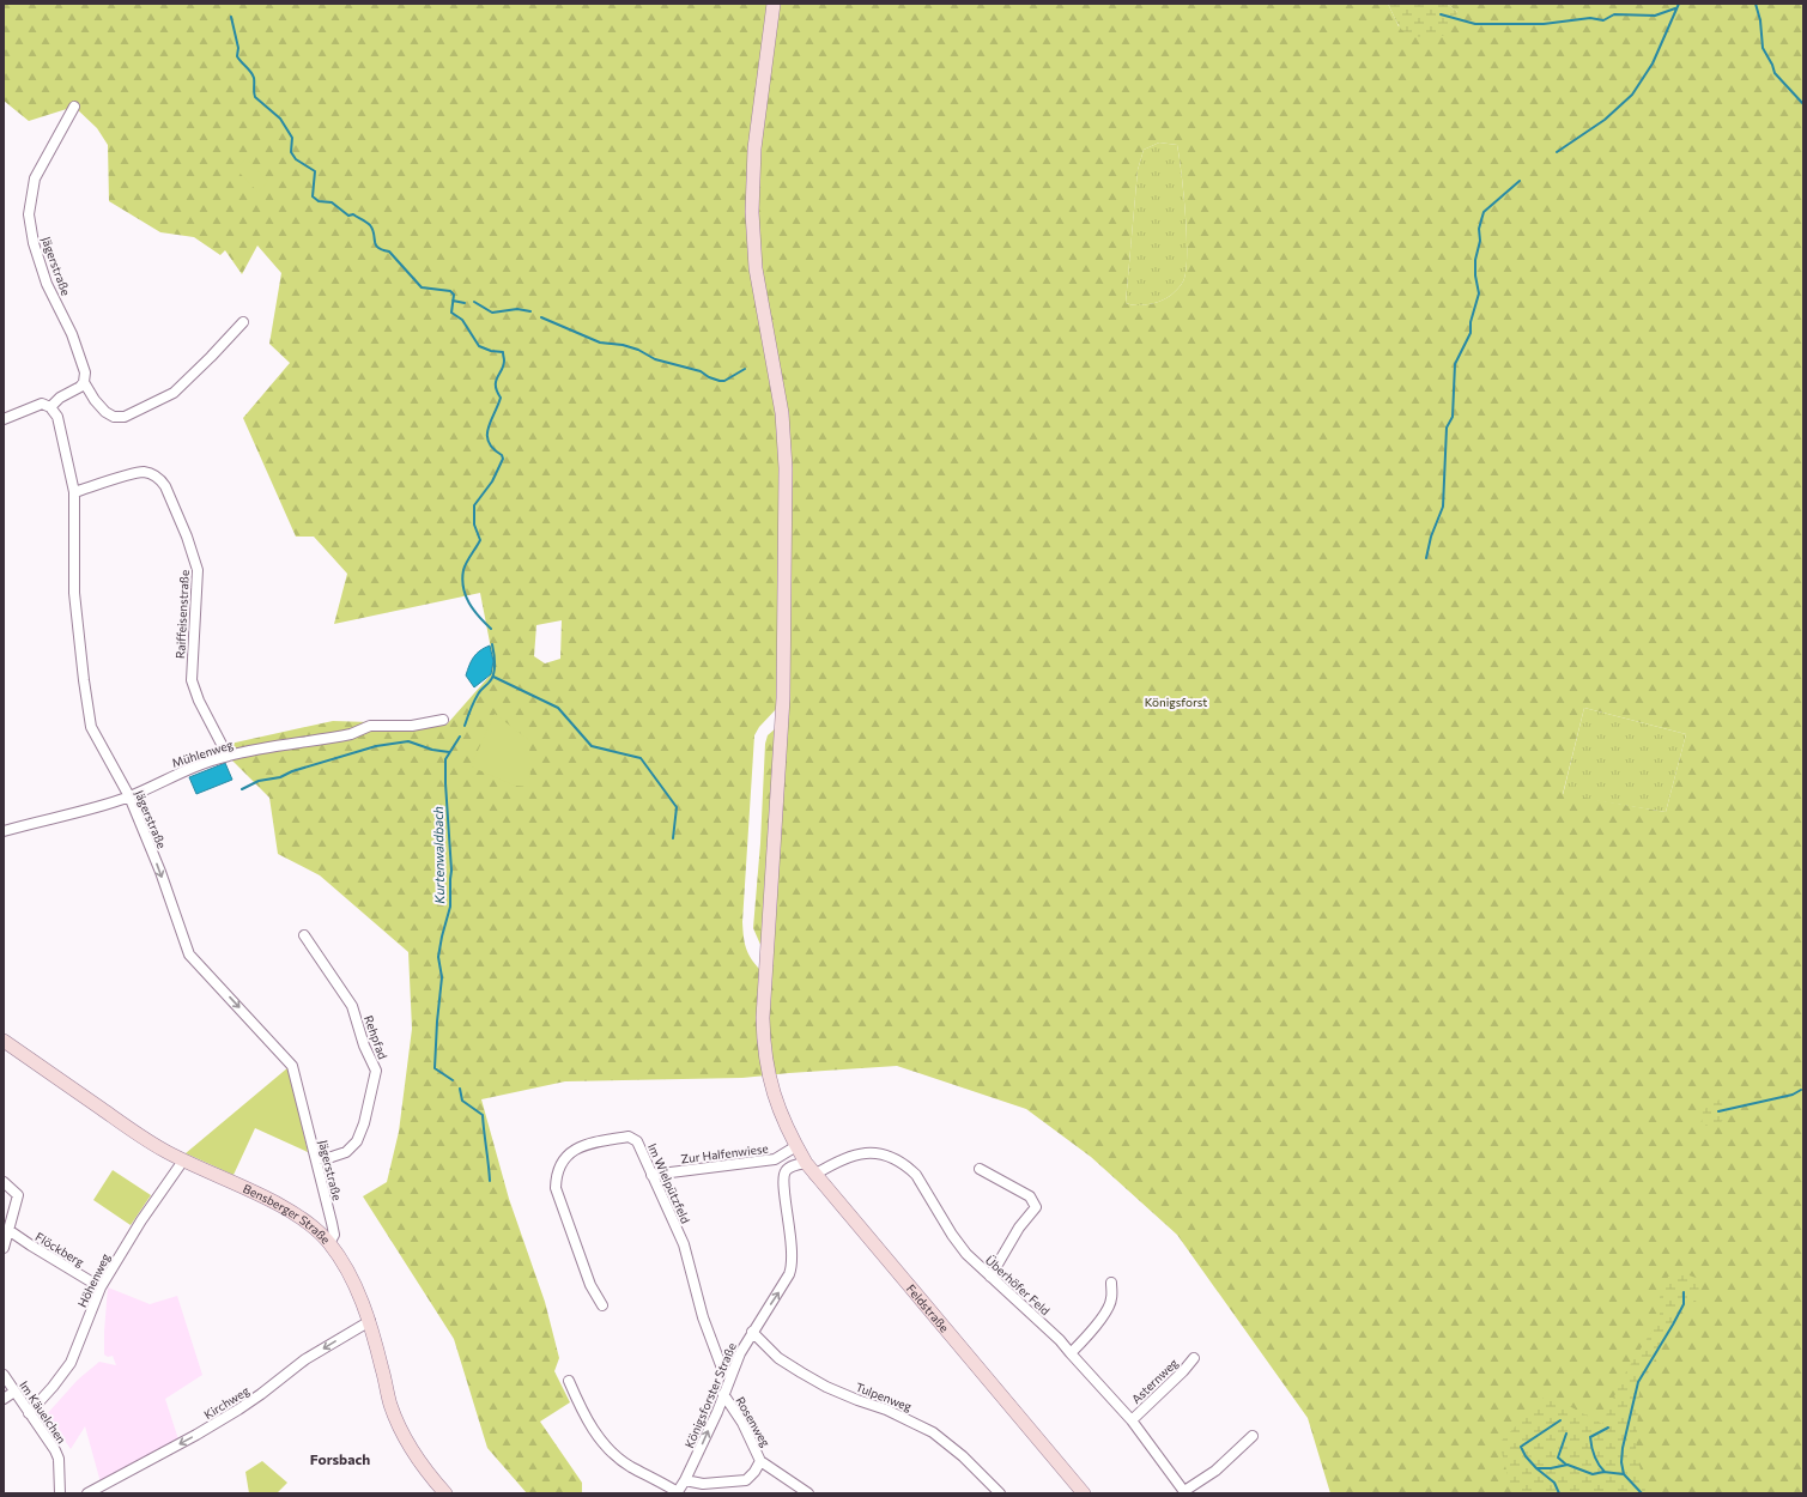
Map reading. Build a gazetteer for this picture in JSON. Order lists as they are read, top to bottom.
{
  "streets": {
    "main road": ["Bensberger Straße", "Feldstraße"],
    "street": [
      "Jägerstraße",
      "Raiffeisenstraße",
      "Mühlenweg",
      "Rehpfad",
      "Zur Halfenwiese",
      "Im Wielpützfeld",
      "Flöckberg",
      "Höhenweg",
      "Überhöfer Feld",
      "Asternweg",
      "Königsforster Straße",
      "Tulpenweg",
      "Kirchweg",
      "Im Käuelchen",
      "Rosenweg"
    ]
  },
  "crossings": [
    ["Jägerstraße", "Raiffeisenstraße"],
    ["Jägerstraße", "Mühlenweg"],
    ["Jägerstraße", "Rehpfad"],
    ["Jägerstraße", "Bensberger Straße"],
    ["Raiffeisenstraße", "Mühlenweg"],
    ["Zur Halfenwiese", "Im Wielpützfeld"],
    ["Zur Halfenwiese", "Feldstraße"],
    ["Zur Halfenwiese", "Königsforster Straße"],
    ["Im Wielpützfeld", "Königsforster Straße"],
    ["Bensberger Straße", "Höhenweg"],
    ["Bensberger Straße", "Kirchweg"],
    ["Flöckberg", "Höhenweg"],
    ["Höhenweg", "Im Käuelchen"],
    ["Überhöfer Feld", "Feldstraße"],
    ["Überhöfer Feld", "Asternweg"],
    ["Königsforster Straße", "Tulpenweg"],
    ["Königsforster Straße", "Rosenweg"]
  ],
  "one_way": ["Königsforster Straße", "Kirchweg"],
  "districts": ["Forsbach"],
  "water": ["Kurtenwaldbach"],
  "parks": ["Königsforst"]
}
